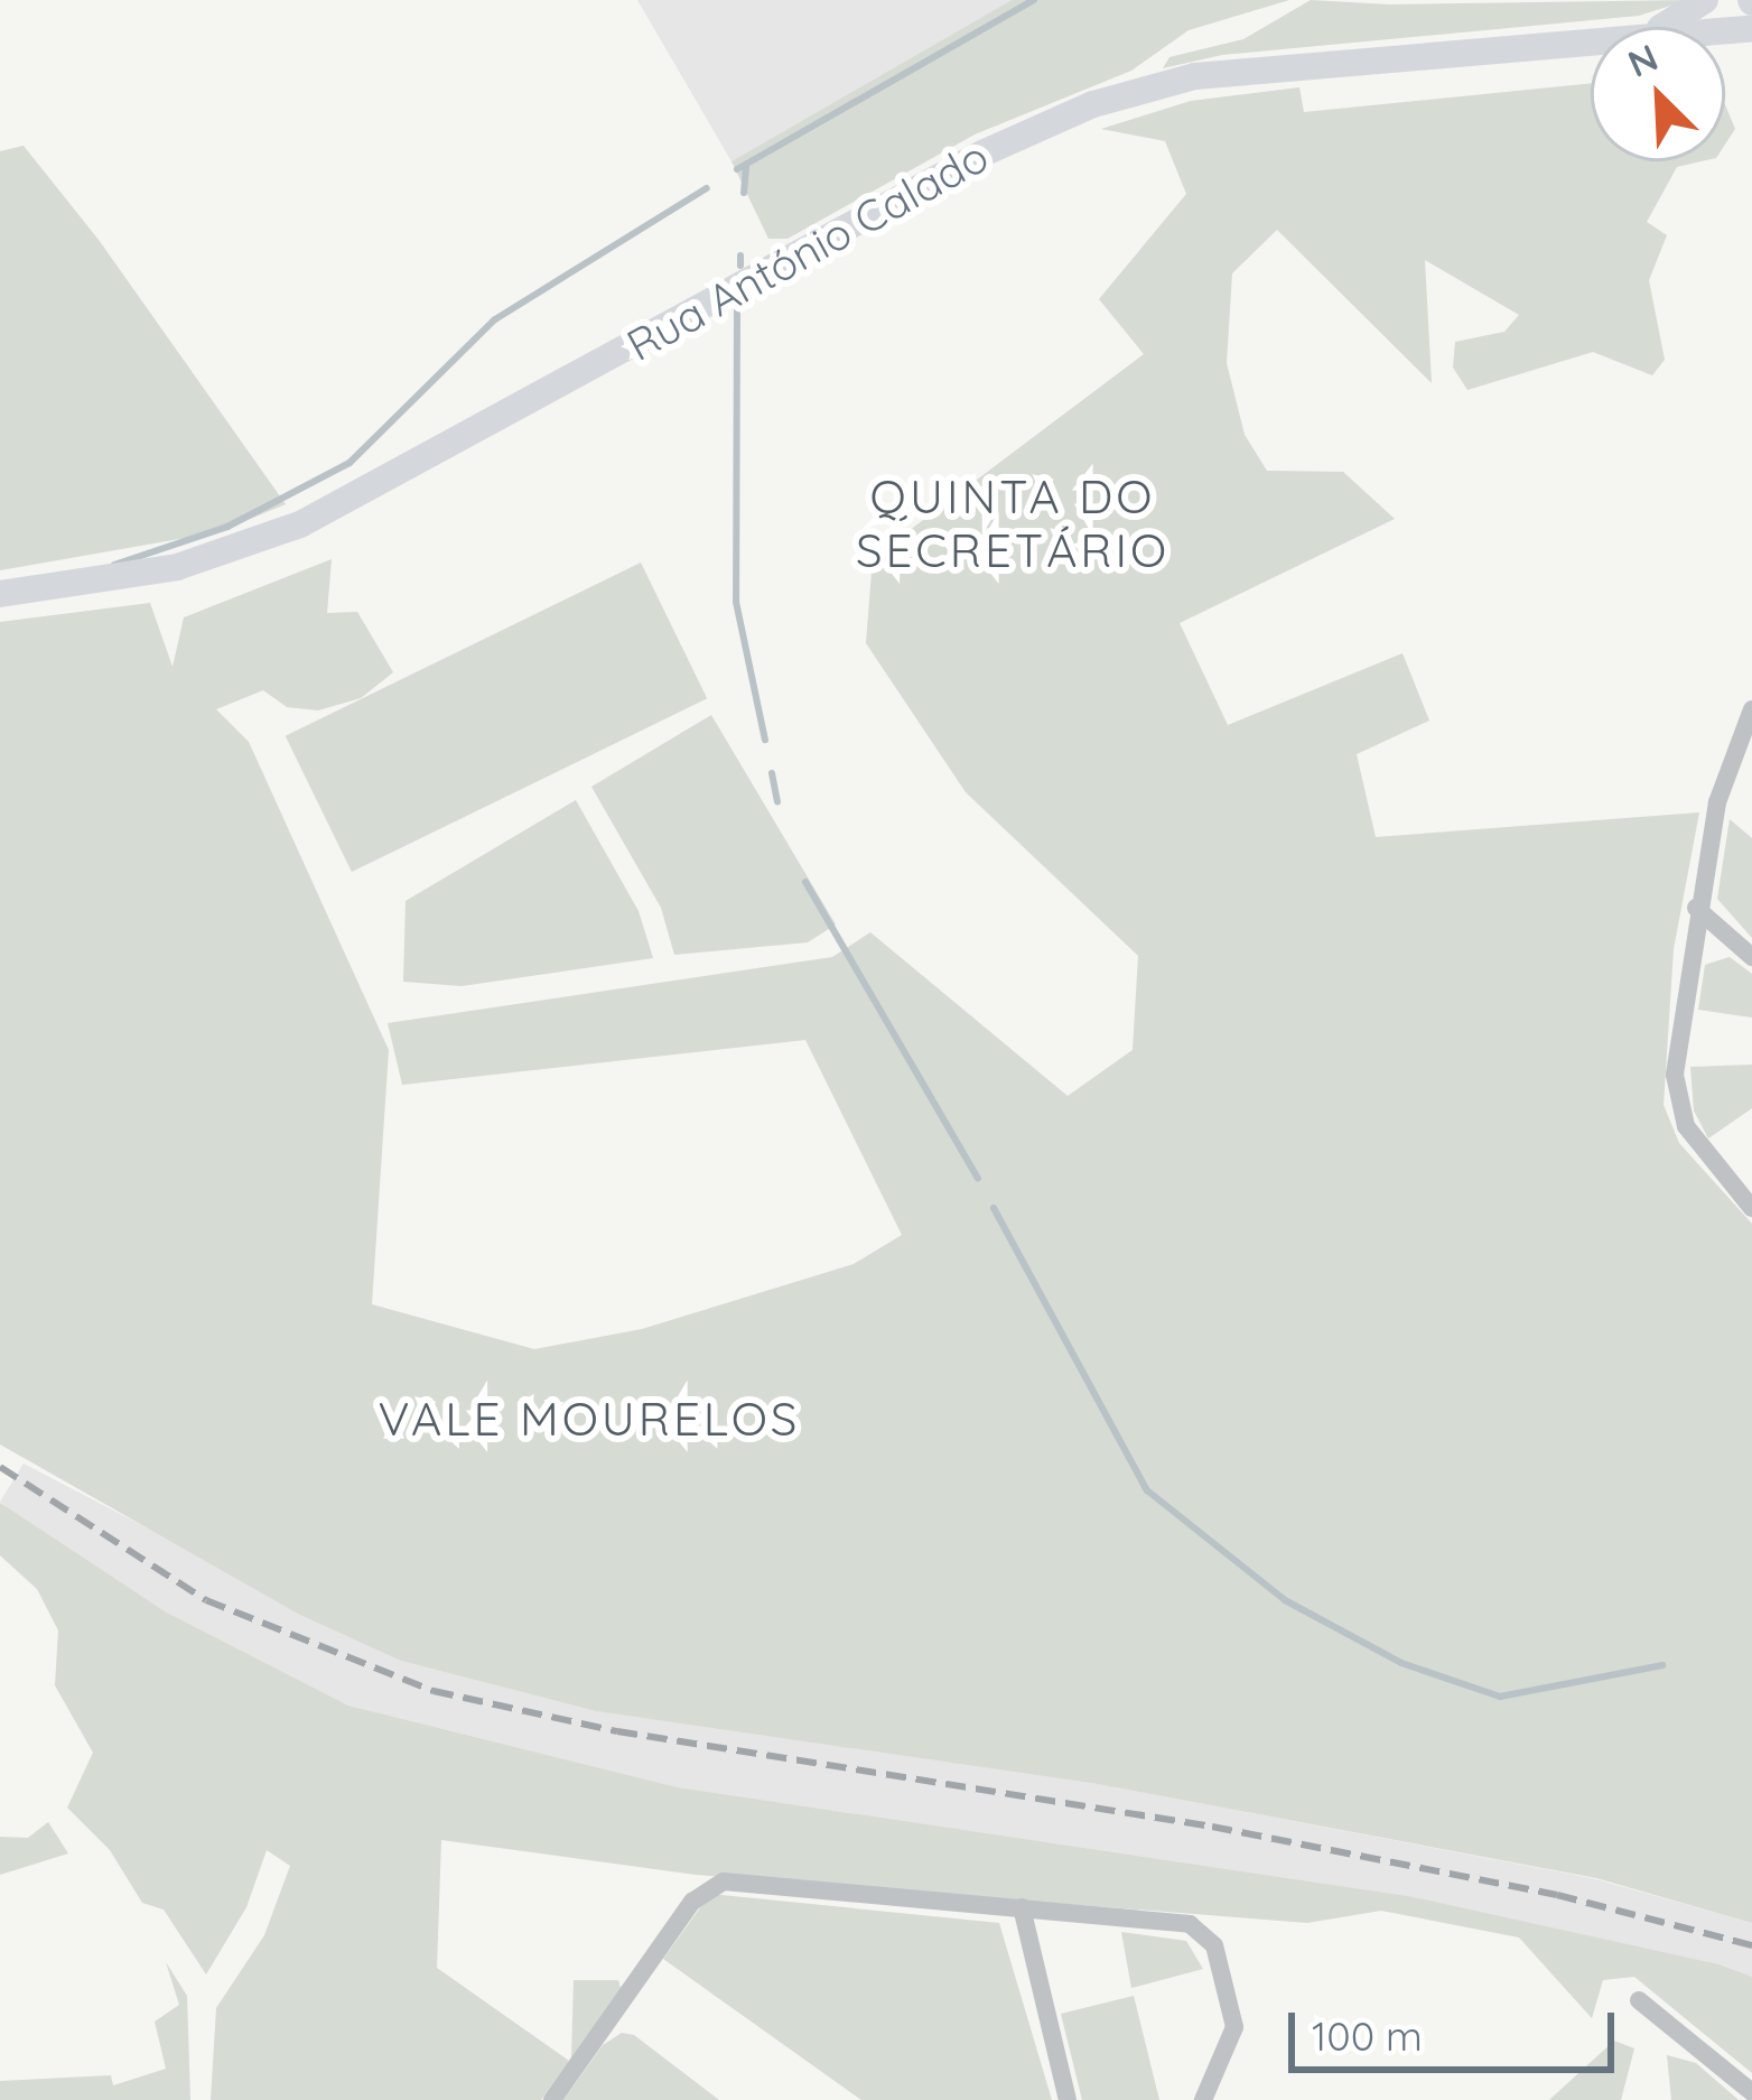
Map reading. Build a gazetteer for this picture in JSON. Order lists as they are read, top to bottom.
{
  "streets": {
    "street": ["Rua António Calado"]
  },
  "districts": ["QUINTA DO SECRETÁRIO", "VALE MOURELOS"],
  "scale_bar": "100 m",
  "north": "top left"
}
